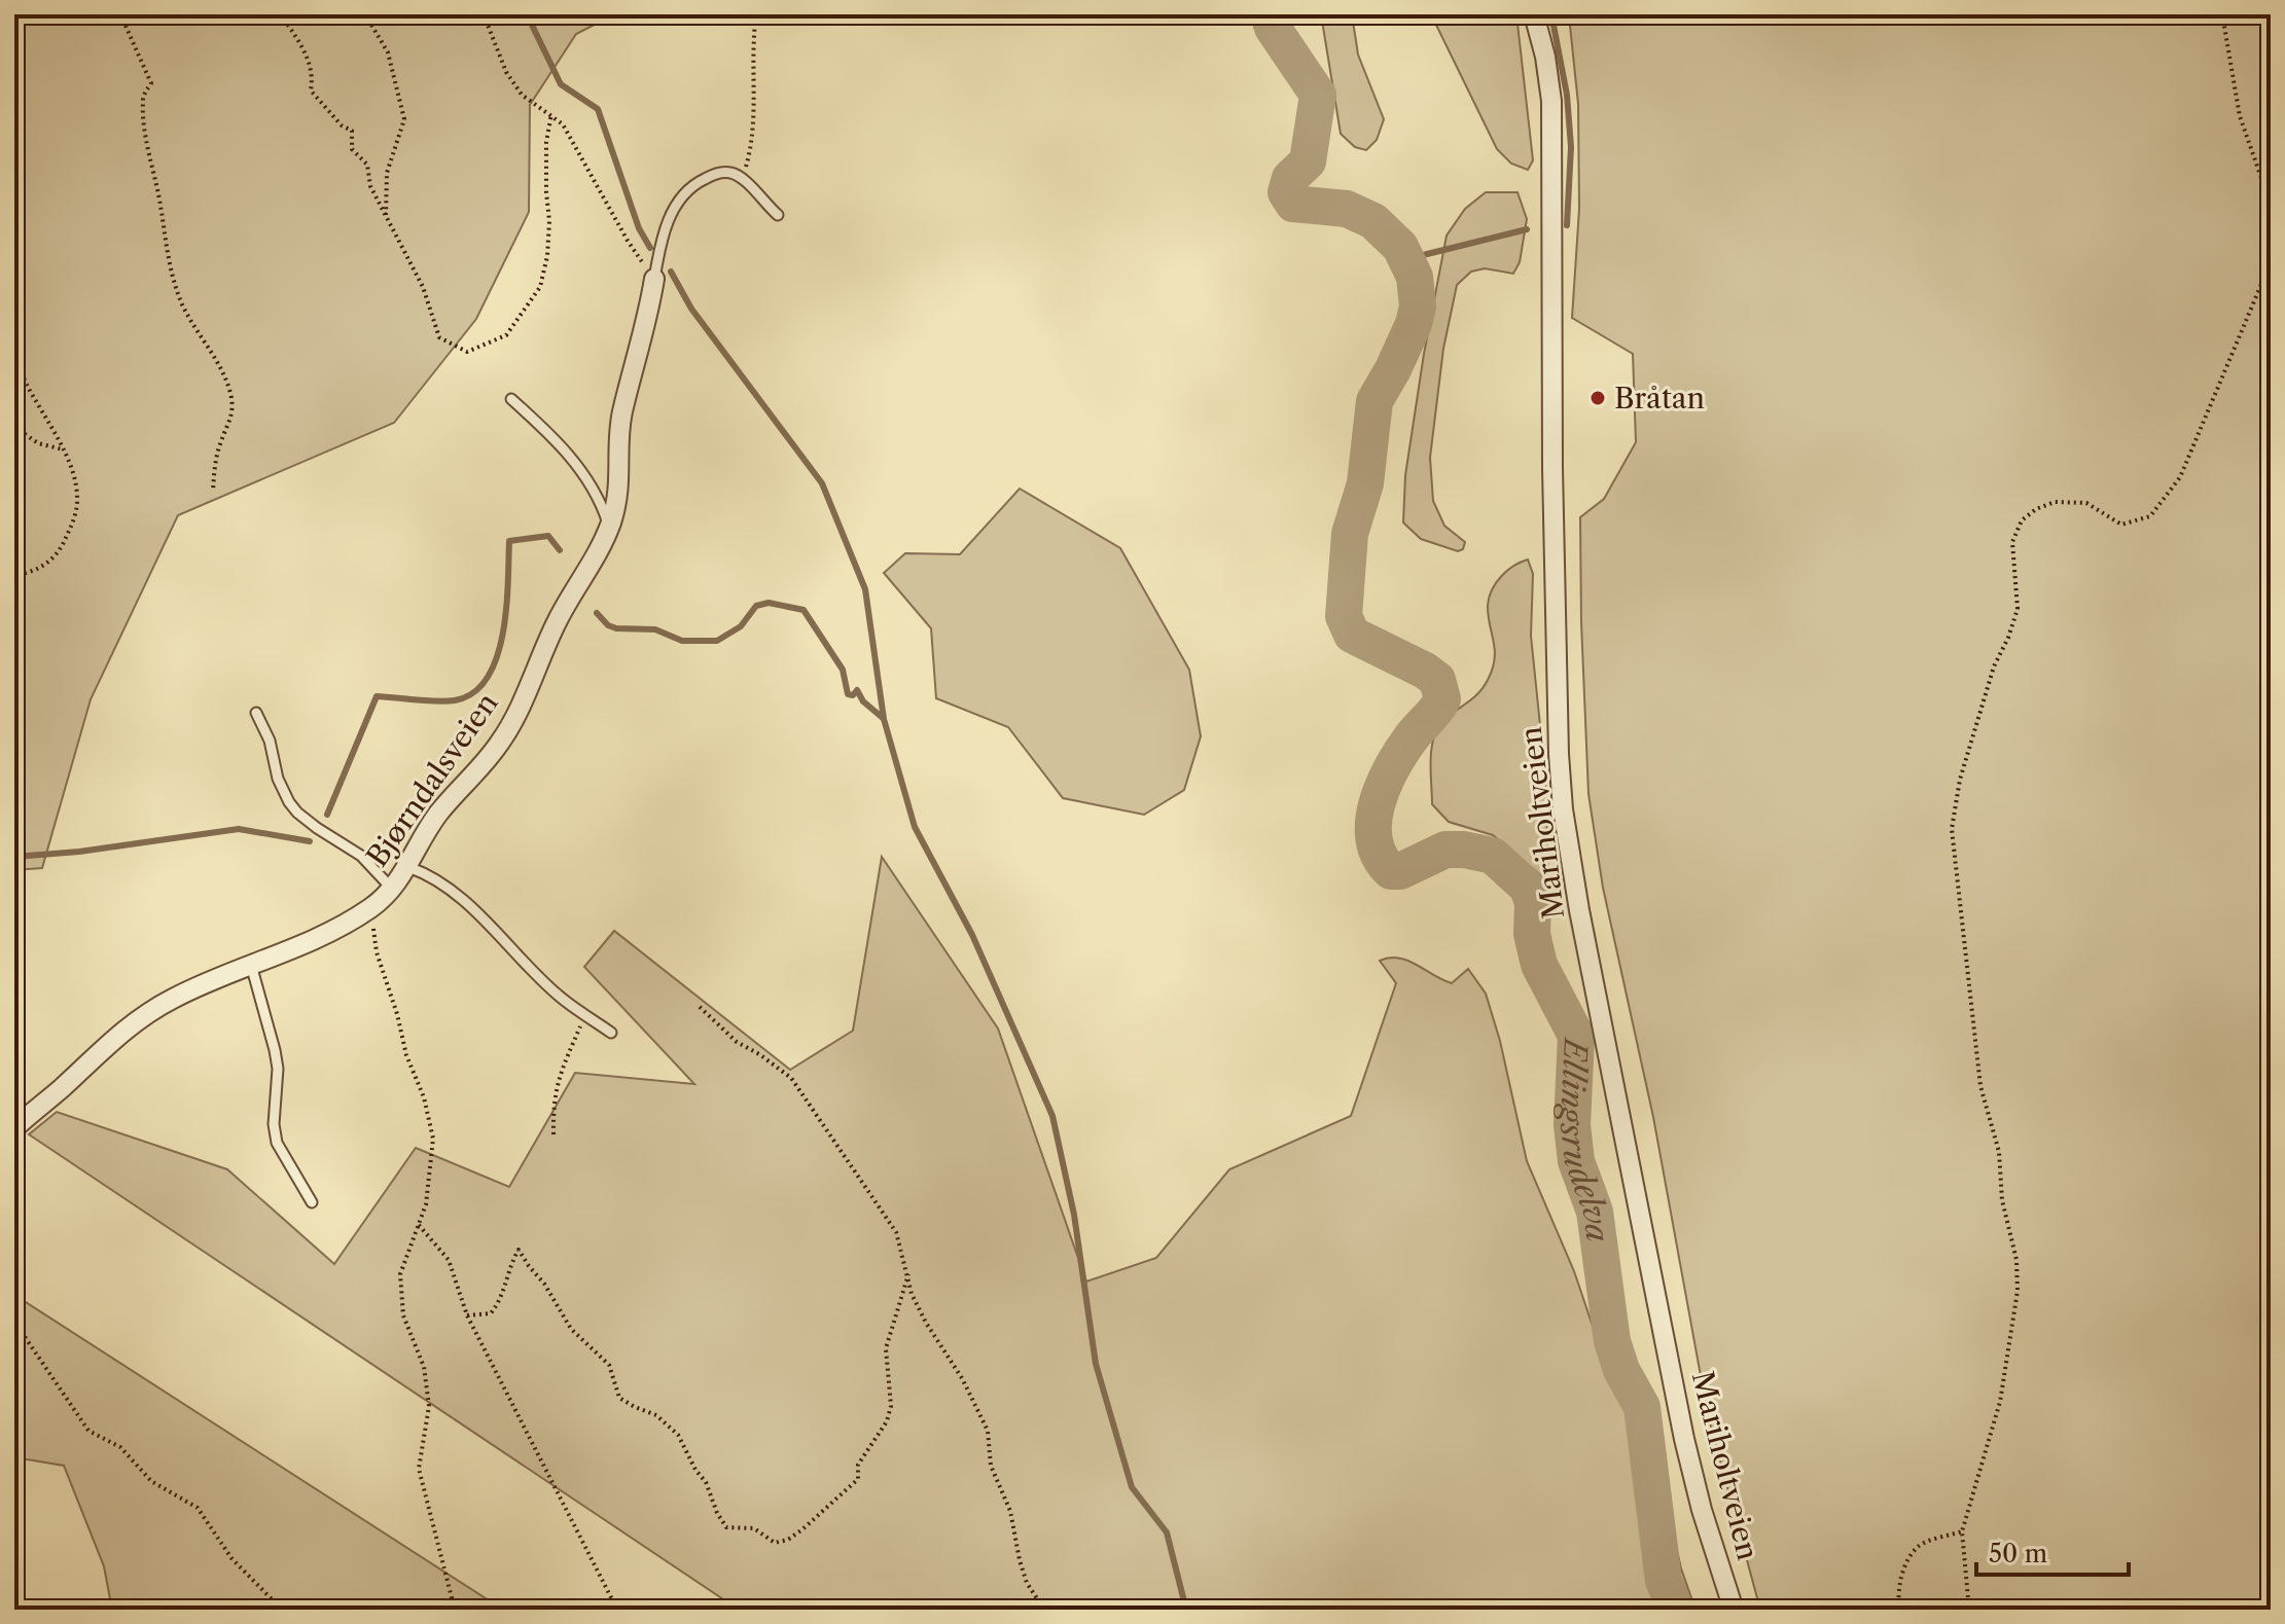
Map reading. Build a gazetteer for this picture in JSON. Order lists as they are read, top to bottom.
{
  "streets": {
    "street": ["Bjørndalsveien", "Mariholtveien"]
  },
  "water": ["Ellingsrudelva"],
  "places": ["Bråtan"],
  "scale_bar": "50 m"
}
